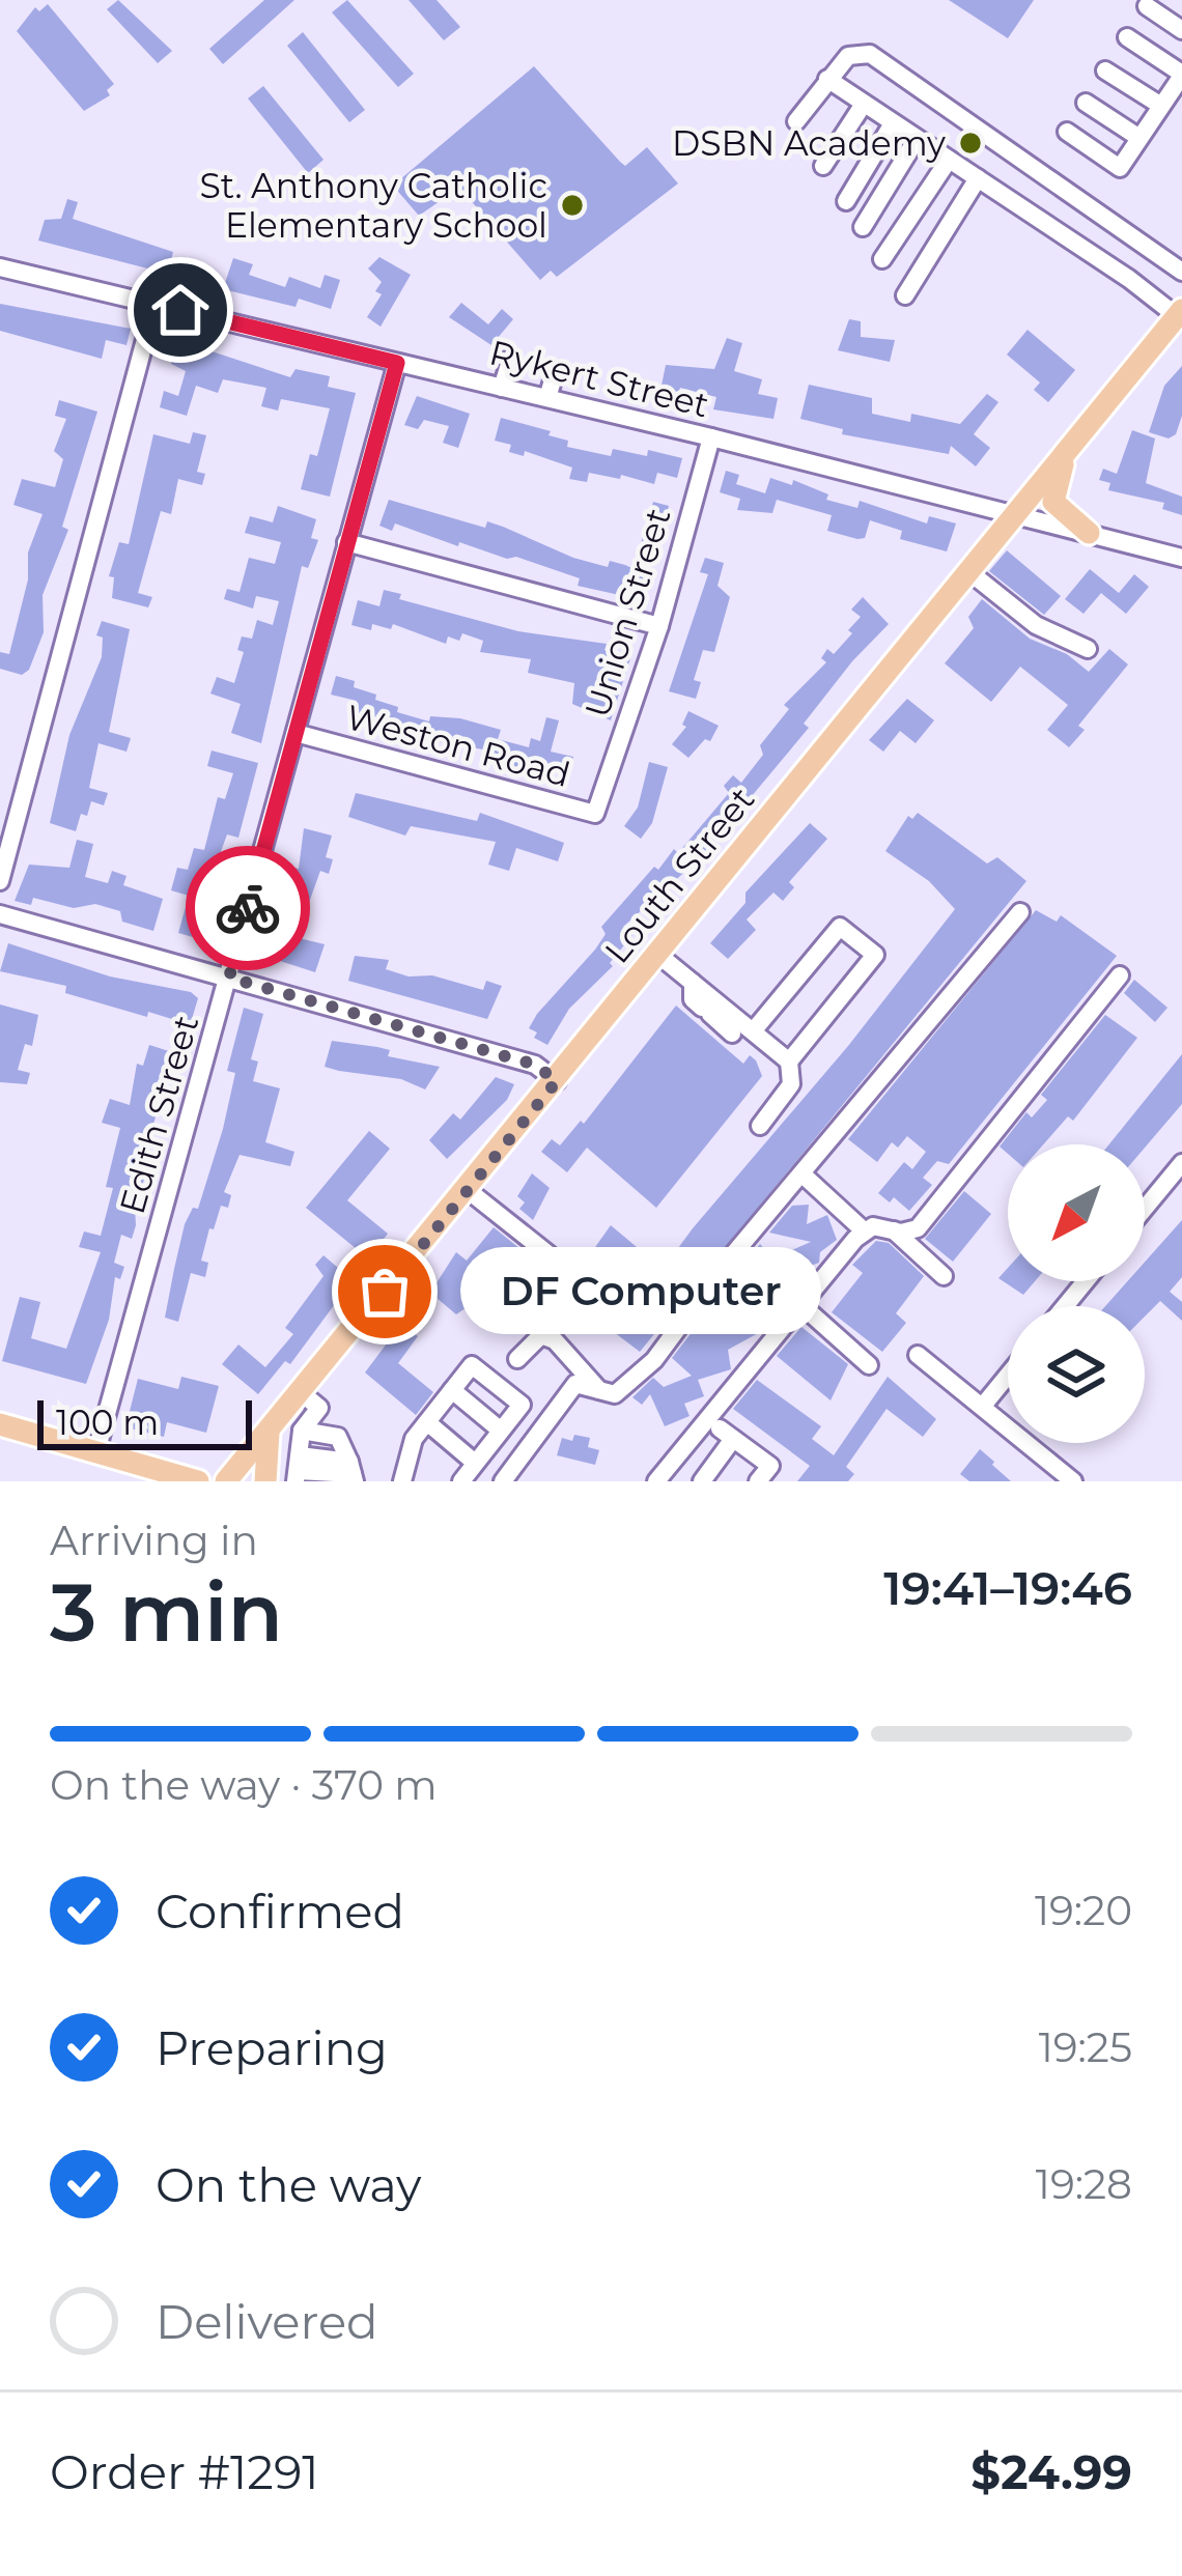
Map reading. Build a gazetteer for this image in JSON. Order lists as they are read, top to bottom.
{
  "streets": {
    "main road": ["Louth Street"],
    "street": [
      "Rykert Street",
      "Union Street",
      "Weston Road",
      "Edith Street"
    ]
  },
  "crossings": [
    ["Rykert Street", "Union Street"],
    ["Rykert Street", "Louth Street"],
    ["Rykert Street", "Edith Street"],
    ["Union Street", "Weston Road"],
    ["Weston Road", "Edith Street"]
  ],
  "places": ["DSBN Academy", "St. Anthony Catholic Elementary School", "DF Computer"],
  "scale_bar": "100 m",
  "north": "bottom left",
  "page": {
    "bubble": "DF Computer",
    "scale": "100 m",
    "heading": ["3 min", "Arriving in", "19:41–19:46"],
    "panel": ["Order #1291", "$24.99"],
    "bar": "On the way · 370 m",
    "list": [
      ["Confirmed", "19:20"],
      ["Preparing", "19:25"],
      ["On the way", "19:28"],
      "Delivered"
    ]
  }
}
